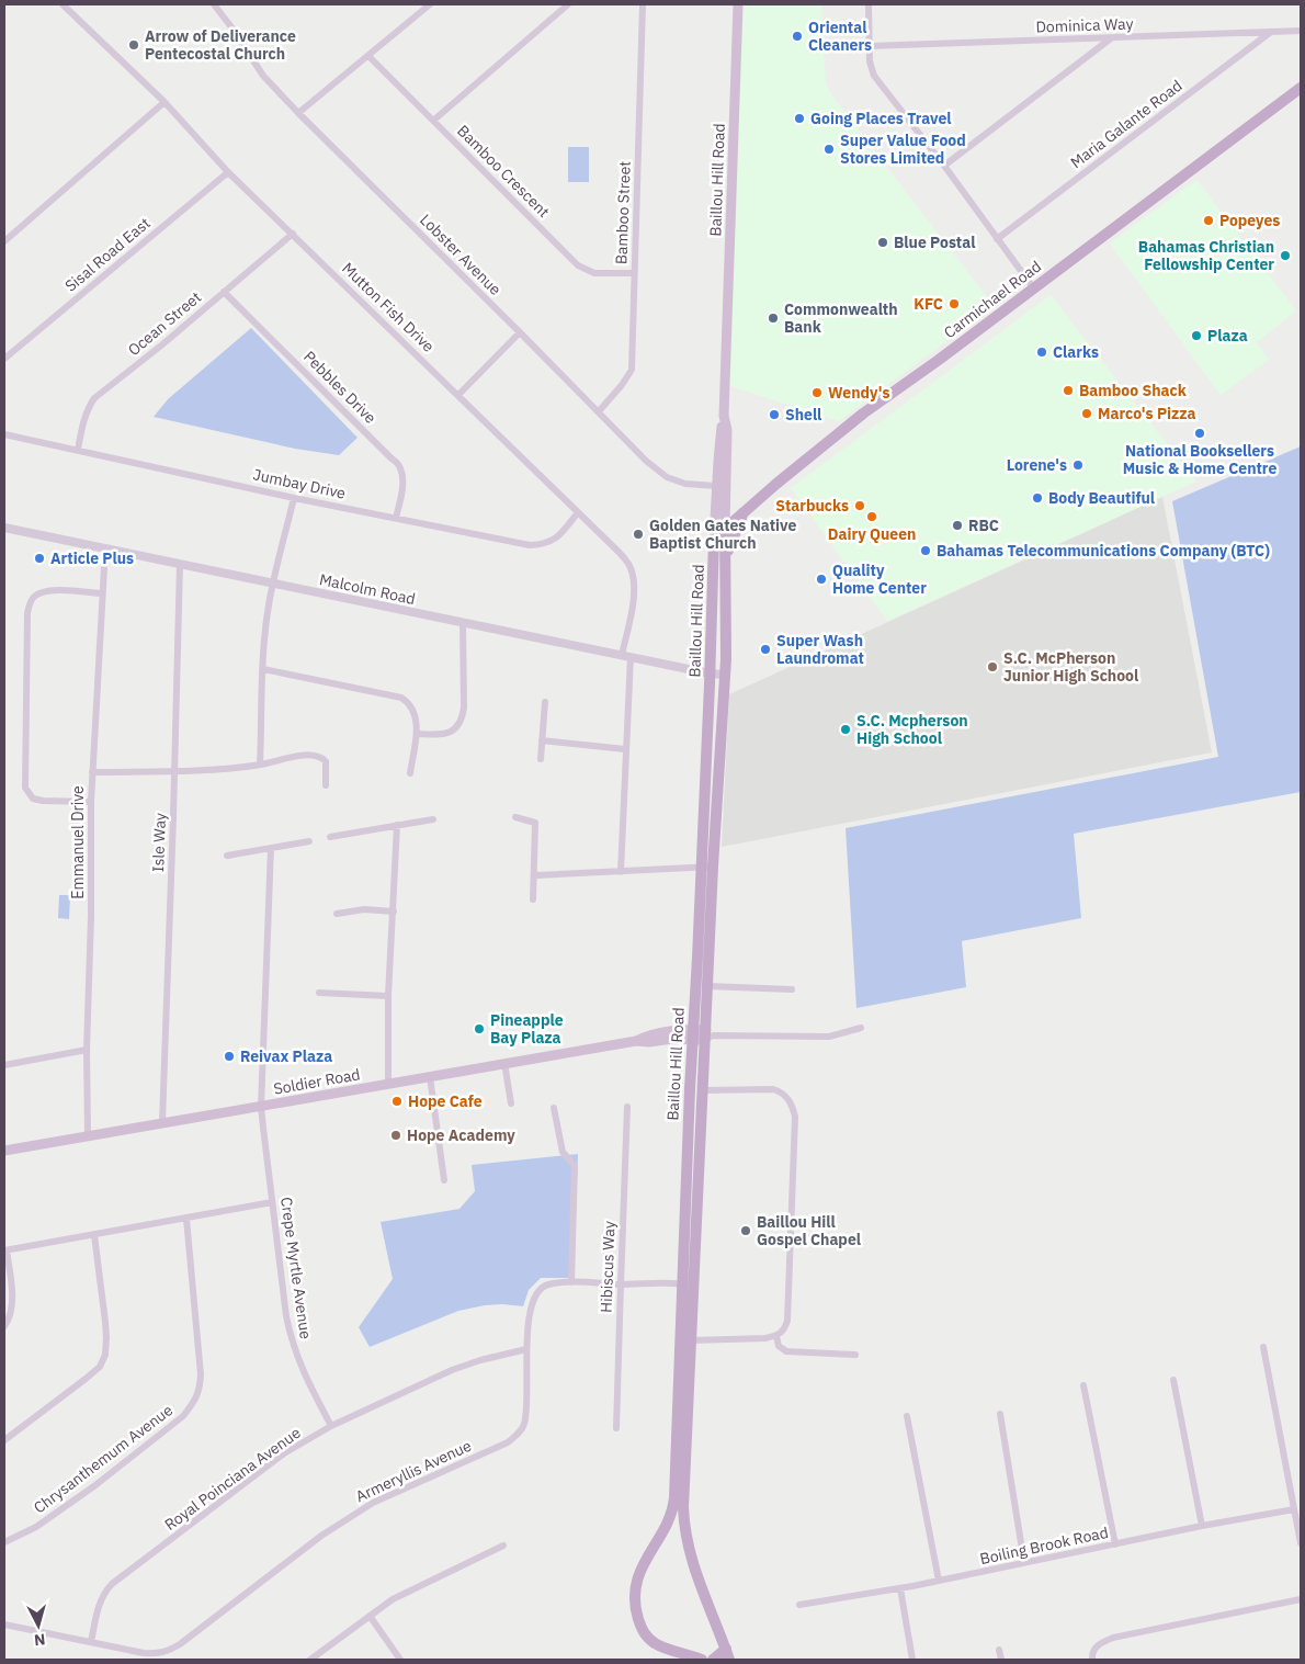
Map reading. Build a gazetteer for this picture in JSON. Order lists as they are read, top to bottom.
{
  "streets": {
    "main road": ["Baillou Hill Road", "Carmichael Road", "Soldier Road"],
    "street": [
      "Dominica Way",
      "Maria Galante Road",
      "Bamboo Crescent",
      "Bamboo Street",
      "Sisal Road East",
      "Lobster Avenue",
      "Mutton Fish Drive",
      "Ocean Street",
      "Pebbles Drive",
      "Jumbay Drive",
      "Malcolm Road",
      "Emmanuel Drive",
      "Isle Way",
      "Hibiscus Way",
      "Crepe Myrtle Avenue",
      "Chrysanthemum Avenue",
      "Armeryllis Avenue",
      "Royal Poinciana Avenue",
      "Boiling Brook Road"
    ]
  },
  "crossings": [
    ["Dominica Way", "Maria Galante Road"],
    ["Bamboo Crescent", "Bamboo Street"],
    ["Baillou Hill Road", "Lobster Avenue"],
    ["Baillou Hill Road", "Carmichael Road"],
    ["Baillou Hill Road", "Malcolm Road"],
    ["Baillou Hill Road", "Soldier Road"],
    ["Baillou Hill Road", "Armeryllis Avenue"],
    ["Bamboo Street", "Lobster Avenue"],
    ["Sisal Road East", "Mutton Fish Drive"],
    ["Mutton Fish Drive", "Ocean Street"],
    ["Mutton Fish Drive", "Jumbay Drive"],
    ["Mutton Fish Drive", "Malcolm Road"],
    ["Ocean Street", "Pebbles Drive"],
    ["Ocean Street", "Jumbay Drive"],
    ["Pebbles Drive", "Jumbay Drive"],
    ["Malcolm Road", "Emmanuel Drive"],
    ["Malcolm Road", "Isle Way"],
    ["Emmanuel Drive", "Soldier Road"],
    ["Isle Way", "Soldier Road"],
    ["Soldier Road", "Crepe Myrtle Avenue"],
    ["Hibiscus Way", "Armeryllis Avenue"],
    ["Crepe Myrtle Avenue", "Royal Poinciana Avenue"],
    ["Armeryllis Avenue", "Royal Poinciana Avenue"]
  ],
  "places": [
    "Oriental Cleaners",
    "Arrow of Deliverance Pentecostal Church",
    "Going Places Travel",
    "Super Value Food Stores Limited",
    "Popeyes",
    "Blue Postal",
    "Bahamas Christian Fellowship Center",
    "KFC",
    "Commonwealth Bank",
    "Plaza",
    "Clarks",
    "Bamboo Shack",
    "Wendy's",
    "Marco's Pizza",
    "Shell",
    "National Booksellers Music & Home Centre",
    "Lorene's",
    "Body Beautiful",
    "Starbucks",
    "Dairy Queen",
    "RBC",
    "Golden Gates Native Baptist Church",
    "Bahamas Telecommunications Company (BTC)",
    "Article Plus",
    "Quality Home Center",
    "Super Wash Laundromat",
    "S.C. McPherson Junior High School",
    "S.C. Mcpherson High School",
    "Pineapple Bay Plaza",
    "Reivax Plaza",
    "Hope Cafe",
    "Hope Academy",
    "Baillou Hill Gospel Chapel"
  ],
  "north": "bottom"
}
